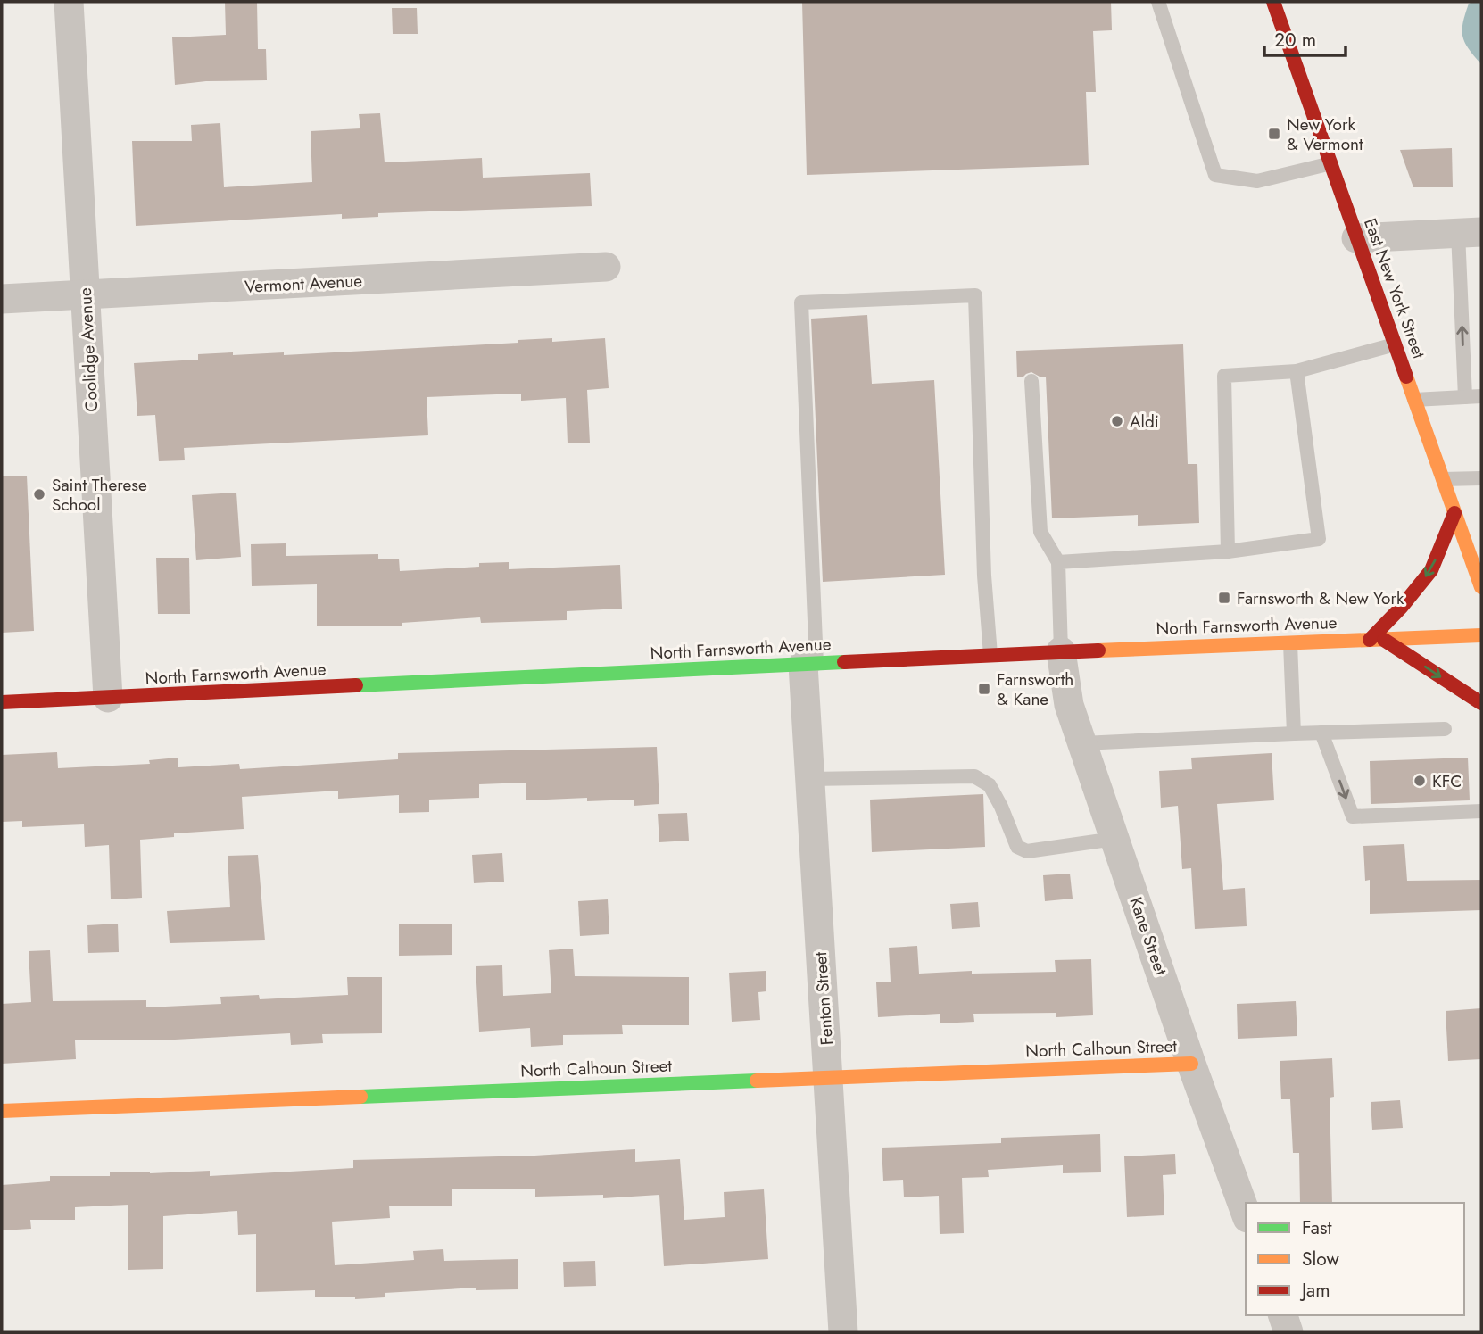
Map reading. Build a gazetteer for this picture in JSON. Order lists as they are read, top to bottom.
{
  "streets": {
    "main road": ["East New York Street", "North Farnsworth Avenue", "North Calhoun Street"],
    "street": [
      "Vermont Avenue",
      "Coolidge Avenue",
      "Kane Street",
      "Fenton Street"
    ]
  },
  "crossings": [
    ["Vermont Avenue", "Coolidge Avenue"],
    ["Coolidge Avenue", "North Farnsworth Avenue"],
    ["North Farnsworth Avenue", "Kane Street"],
    ["North Farnsworth Avenue", "Fenton Street"],
    ["Kane Street", "North Calhoun Street"],
    ["Fenton Street", "North Calhoun Street"]
  ],
  "places": {
    "transit": ["New York & Vermont", "Farnsworth & New York", "Farnsworth & Kane"],
    "other": ["Aldi", "Saint Therese School", "KFC"]
  },
  "legend": ["Fast", "Slow", "Jam"],
  "scale_bar": "20 m"
}
